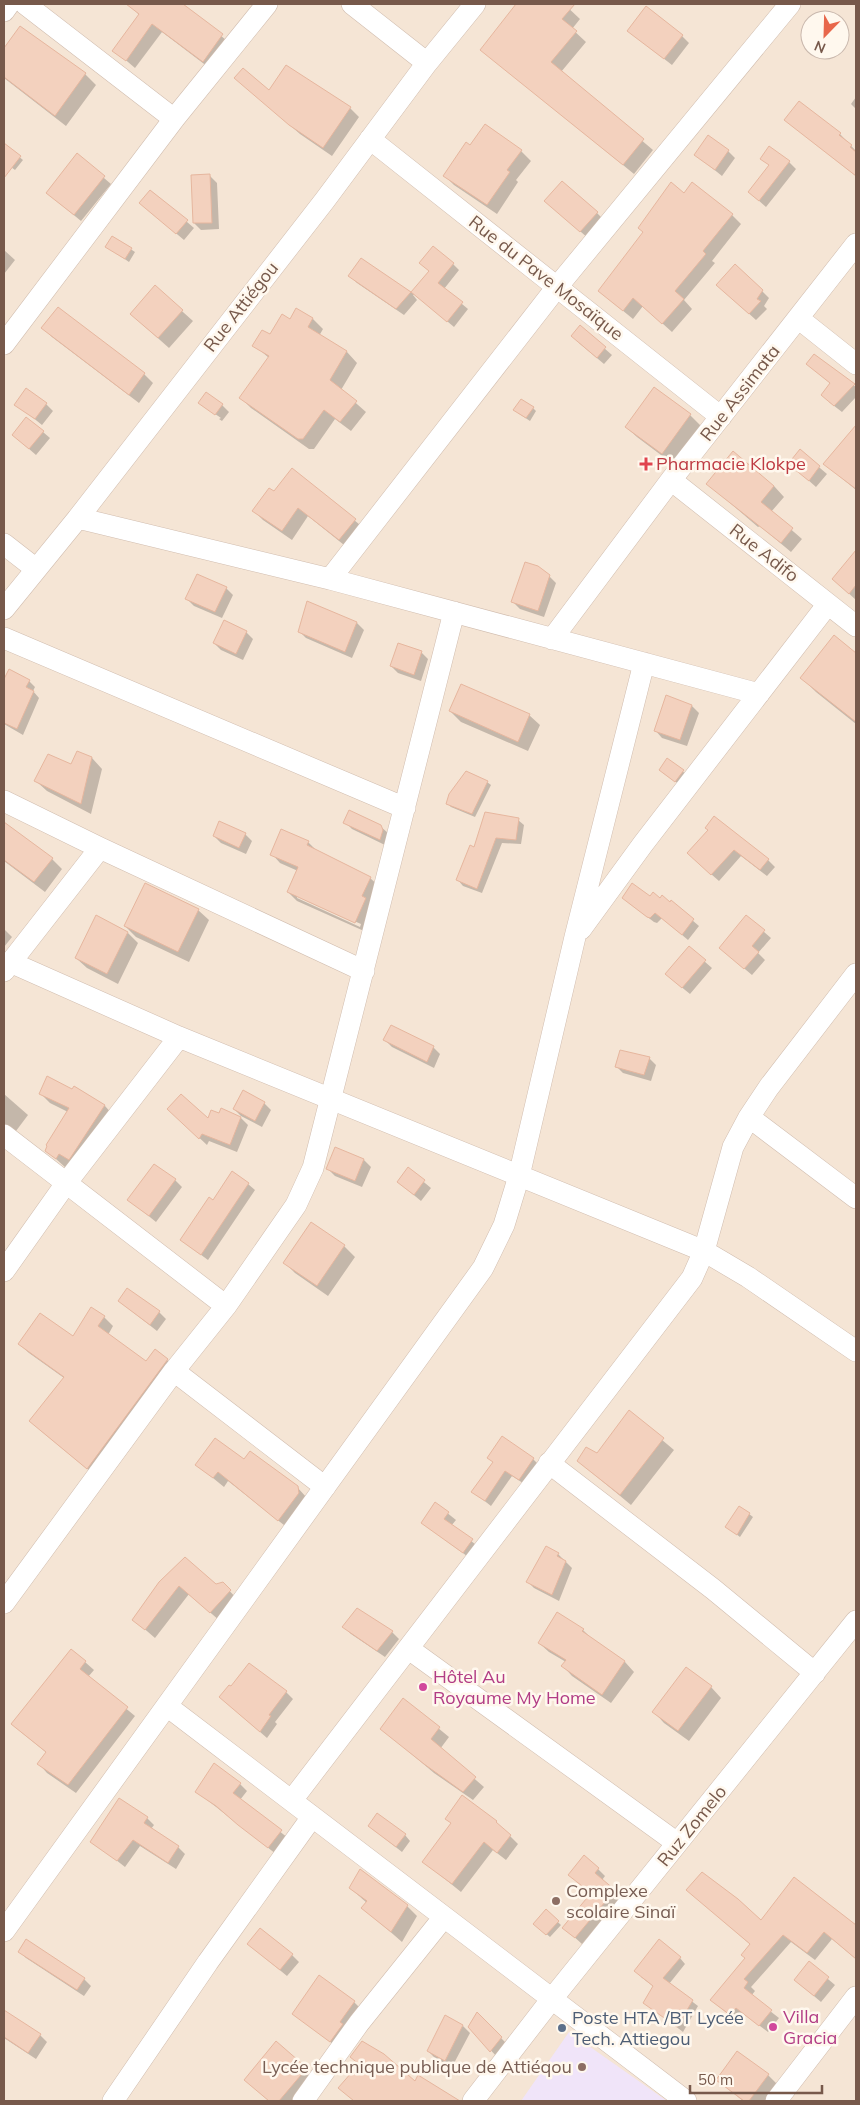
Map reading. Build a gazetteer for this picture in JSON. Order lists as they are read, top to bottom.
{
  "streets": {
    "street": [
      "Rue du Pave Mosaïque",
      "Rue Attiégou",
      "Rue Assimata",
      "Rue Adifo",
      "Ruz Zomelo"
    ]
  },
  "crossings": [
    ["Rue du Pave Mosaïque", "Rue Attiégou"],
    ["Rue du Pave Mosaïque", "Rue Assimata"],
    ["Rue Assimata", "Rue Adifo"]
  ],
  "places": {
    "health": ["Pharmacie Klokpe"],
    "other": [
      "Hôtel Au Royaume My Home",
      "Complexe scolaire Sinaï",
      "Villa Gracia",
      "Poste HTA /BT Lycée Tech. Attiegou",
      "Lycée technique publique de Attiéqou"
    ]
  },
  "scale_bar": "50 m",
  "north": "bottom left"
}
